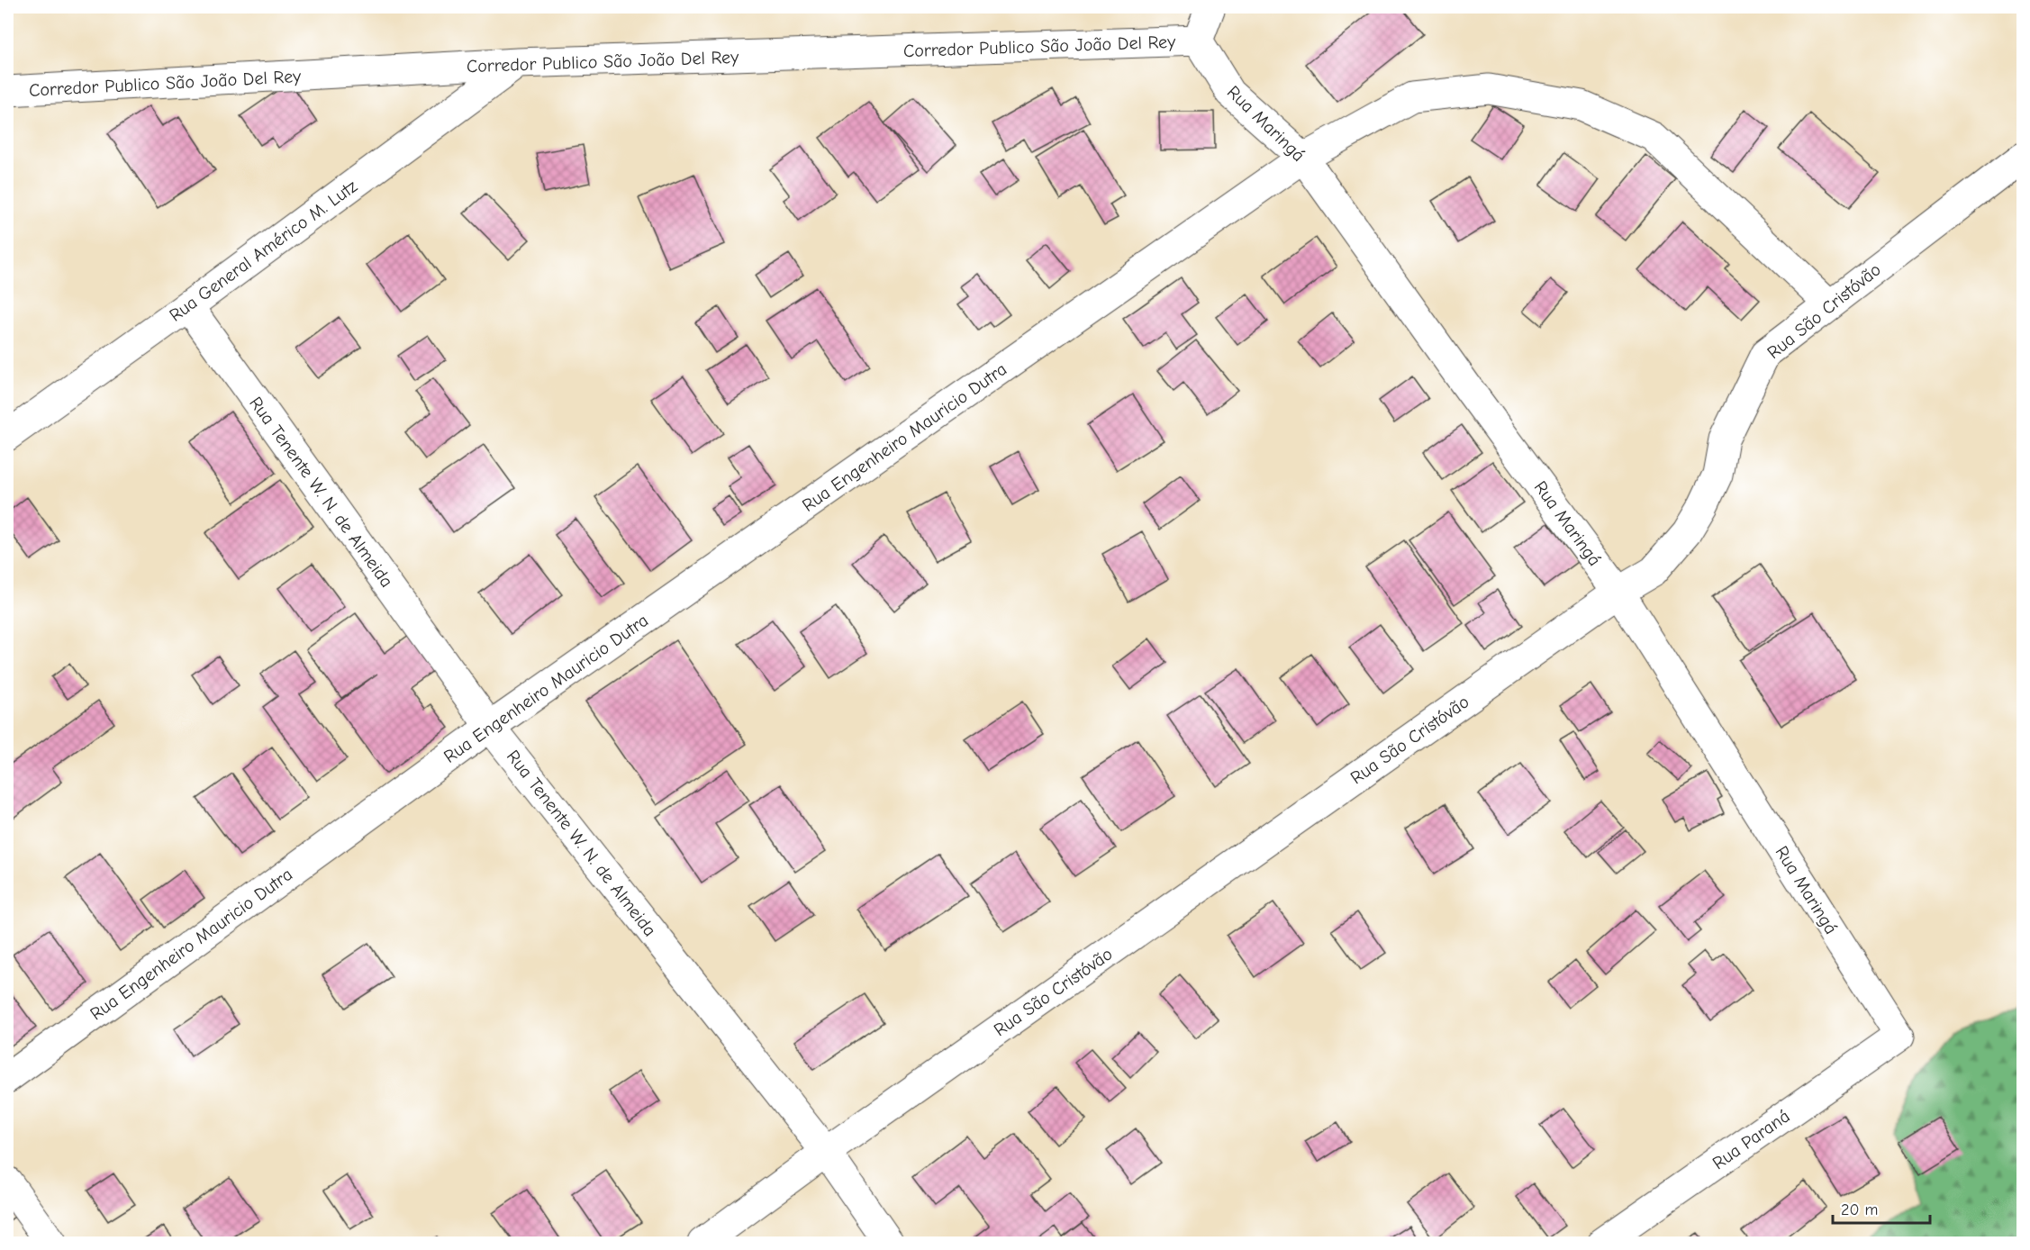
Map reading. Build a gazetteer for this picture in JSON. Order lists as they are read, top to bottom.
{
  "streets": {
    "street": [
      "Corredor Publico São João Del Rey",
      "Rua Maringá",
      "Rua General Américo M. Lutz",
      "Rua São Cristóvão",
      "Rua Engenheiro Mauricio Dutra",
      "Rua Tenente W. N. de Almeida",
      "Rua Paraná"
    ]
  },
  "crossings": [
    ["Corredor Publico São João Del Rey", "Rua Maringá"],
    ["Corredor Publico São João Del Rey", "Rua General Américo M. Lutz"],
    ["Rua Maringá", "Rua São Cristóvão"],
    ["Rua Maringá", "Rua Engenheiro Mauricio Dutra"],
    ["Rua Maringá", "Rua Paraná"],
    ["Rua General Américo M. Lutz", "Rua Tenente W. N. de Almeida"],
    ["Rua São Cristóvão", "Rua Engenheiro Mauricio Dutra"],
    ["Rua São Cristóvão", "Rua Tenente W. N. de Almeida"],
    ["Rua Engenheiro Mauricio Dutra", "Rua Tenente W. N. de Almeida"]
  ],
  "scale_bar": "20 m"
}
